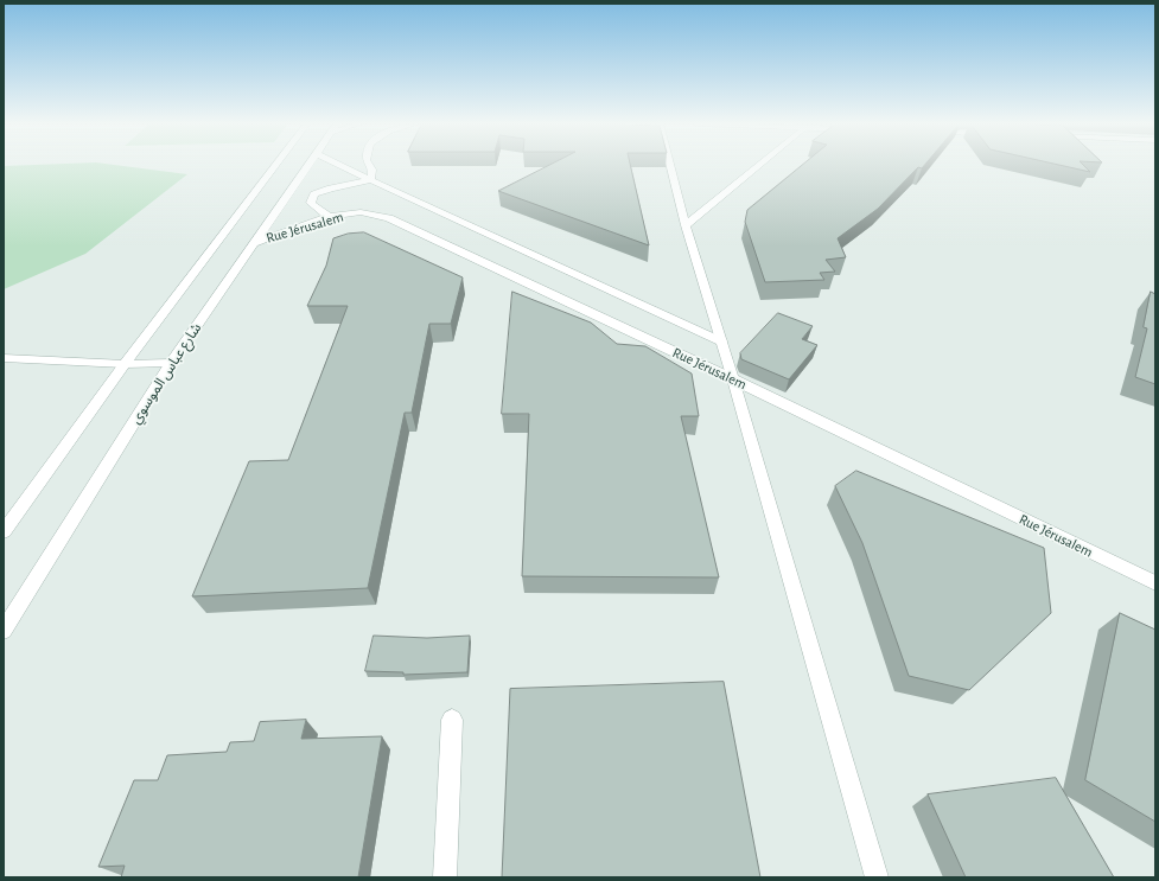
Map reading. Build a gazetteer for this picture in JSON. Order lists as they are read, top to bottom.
{
  "streets": {
    "street": ["Rue Jérusalem", "شارع عباس الموسوي"]
  },
  "crossings": [
    ["Rue Jérusalem", "شارع عباس الموسوي"]
  ]
}
